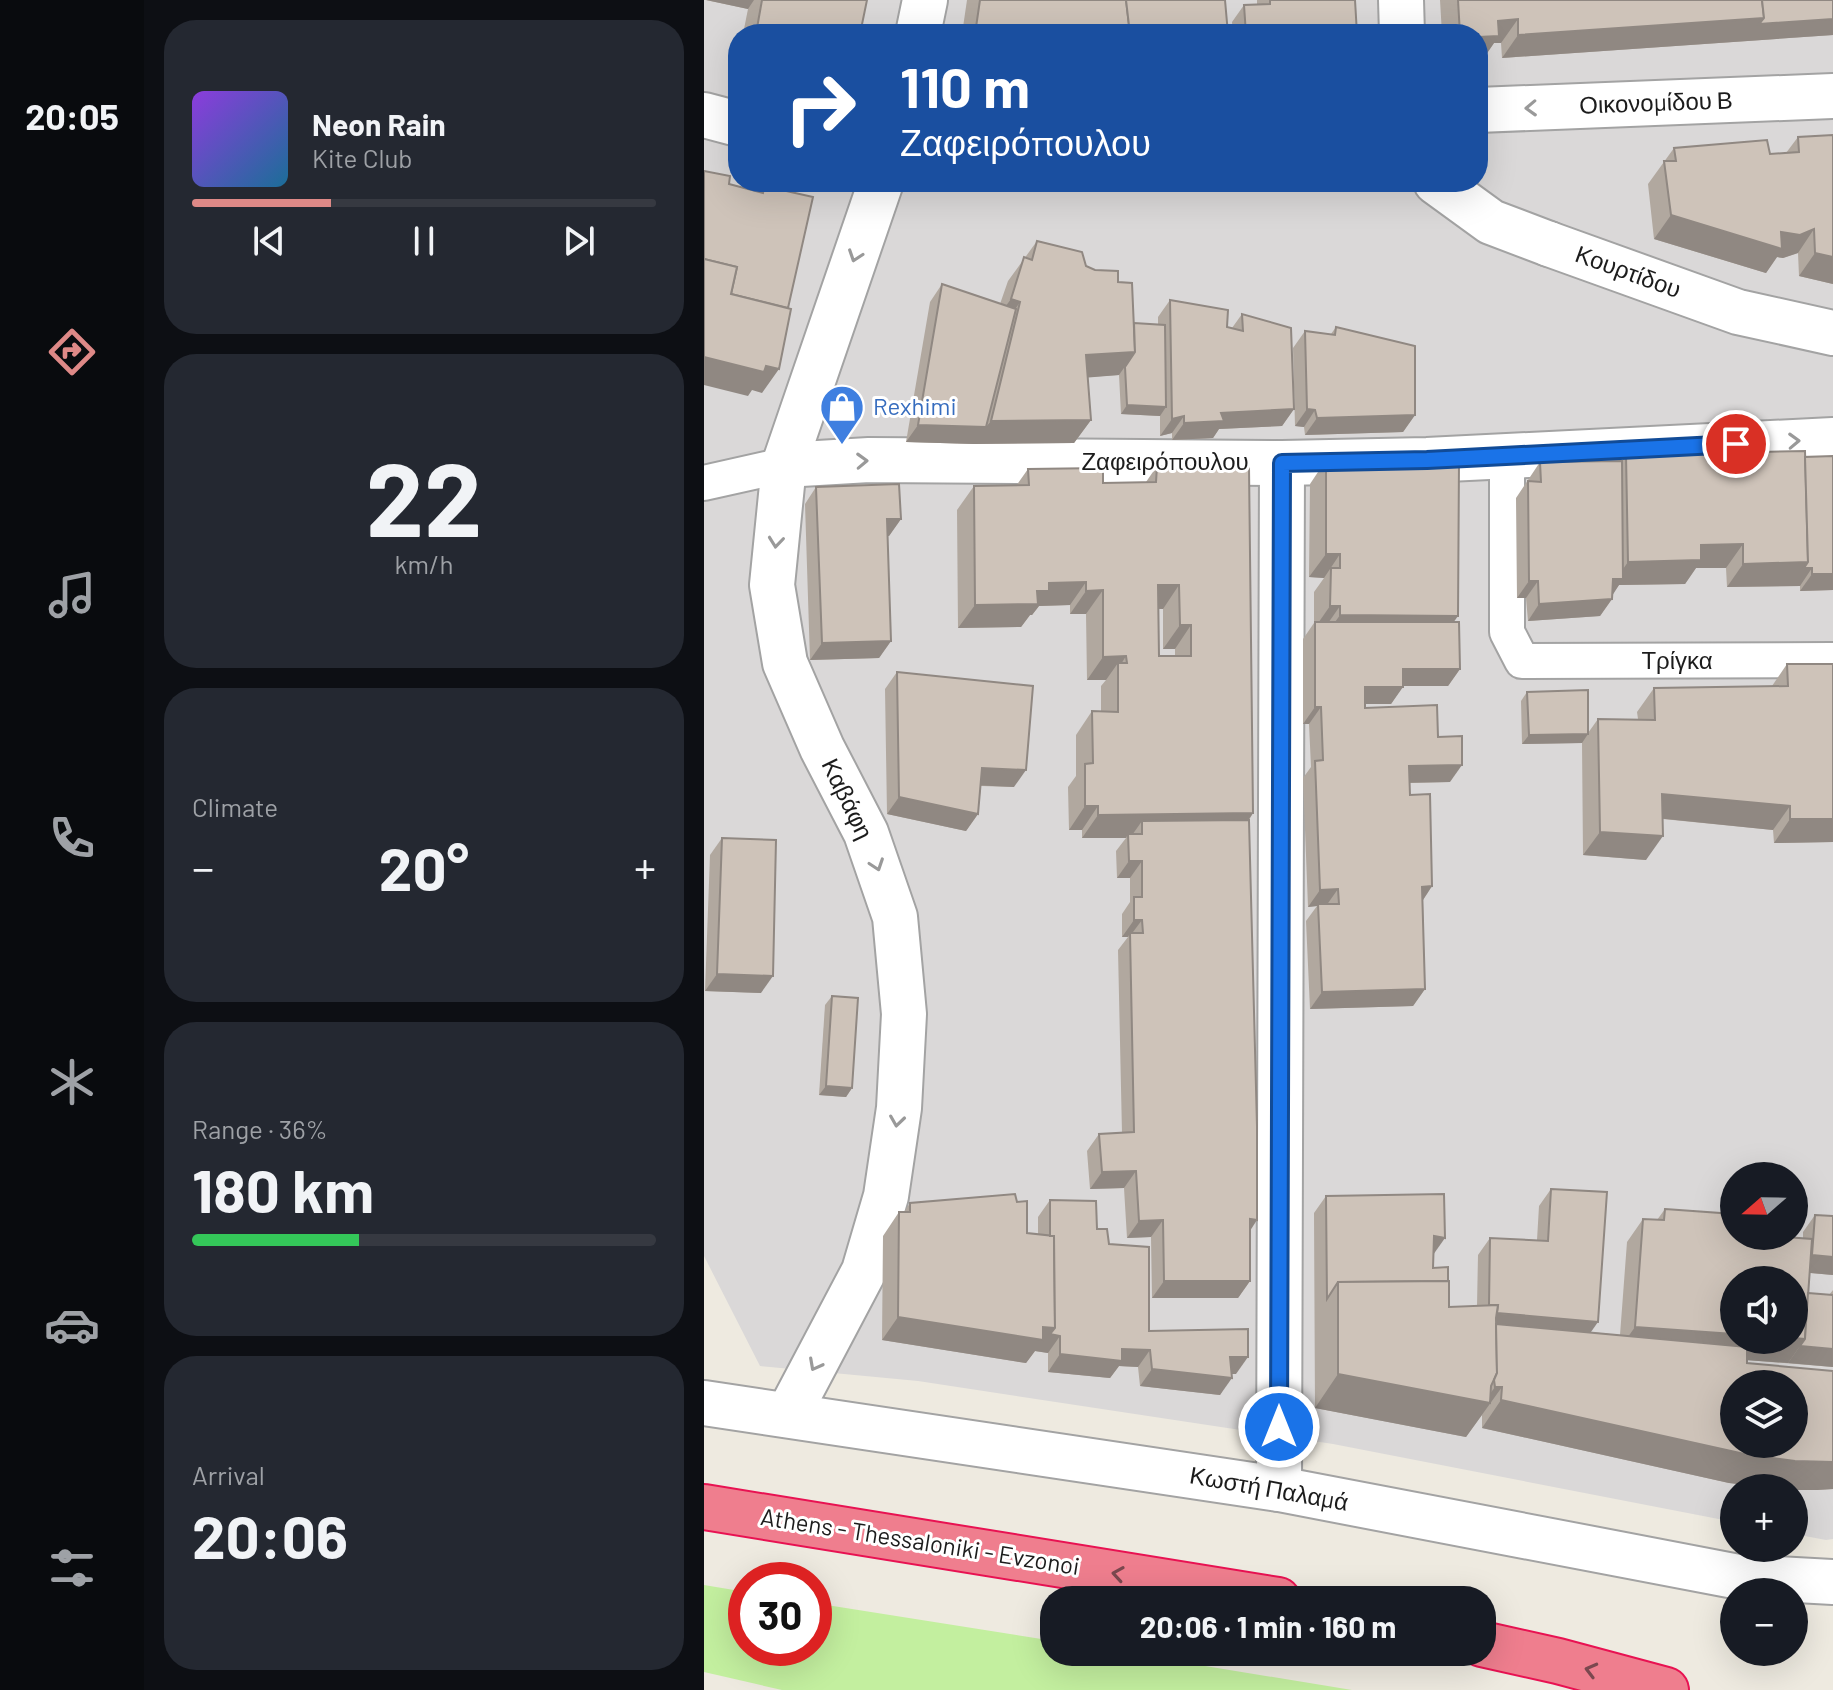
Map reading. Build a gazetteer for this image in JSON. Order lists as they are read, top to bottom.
{
  "streets": {
    "highway": ["Athens - Thessaloniki - Evzonoi"],
    "street": [
      "Οικονομίδου Β",
      "Κουρτίδου",
      "Ζαφειρόπουλου",
      "Καβάφη",
      "Κωστή Παλαμά"
    ],
    "lane": ["Τρίγκα"]
  },
  "crossings": [
    ["Ζαφειρόπουλου", "Τρίγκα"],
    ["Ζαφειρόπουλου", "Καβάφη"],
    ["Καβάφη", "Κωστή Παλαμά"]
  ],
  "one_way": ["Οικονομίδου Β", "Ζαφειρόπουλου", "Athens - Thessaloniki - Evzonoi"],
  "places": {
    "shop": ["Rexhimi"]
  },
  "north": "left",
  "page": {
    "tabs": "20:05",
    "turn": ["110 m", "Ζαφειρόπουλου"],
    "song": ["Neon Rain", "Kite Club"],
    "tile": [
      ["22", "km/h"],
      "Climate",
      ["Range · 36%", "180 km"],
      ["Arrival", "20:06"]
    ],
    "heat": ["−", "20°", "+"],
    "map_buttons": ["+", "−"],
    "limit": "30",
    "trip": "20:06 · 1 min · 160 m"
  }
}
